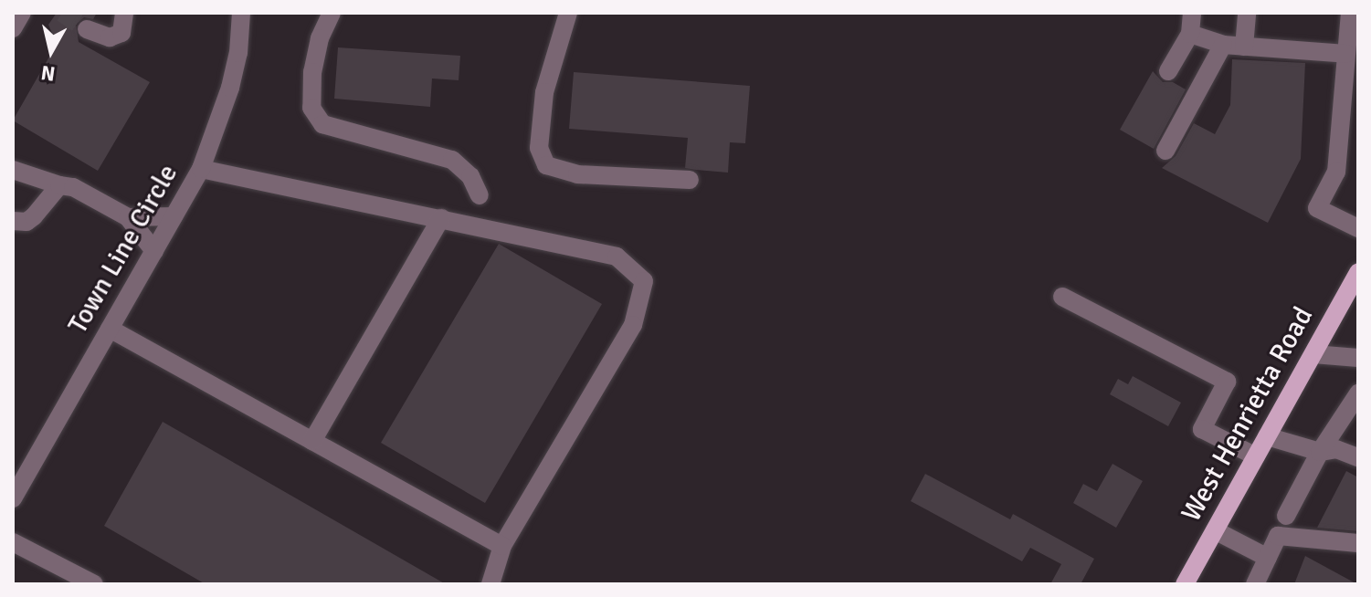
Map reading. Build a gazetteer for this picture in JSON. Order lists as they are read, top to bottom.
{
  "streets": {
    "main road": ["West Henrietta Road"],
    "street": ["Town Line Circle"]
  },
  "north": "bottom"
}
